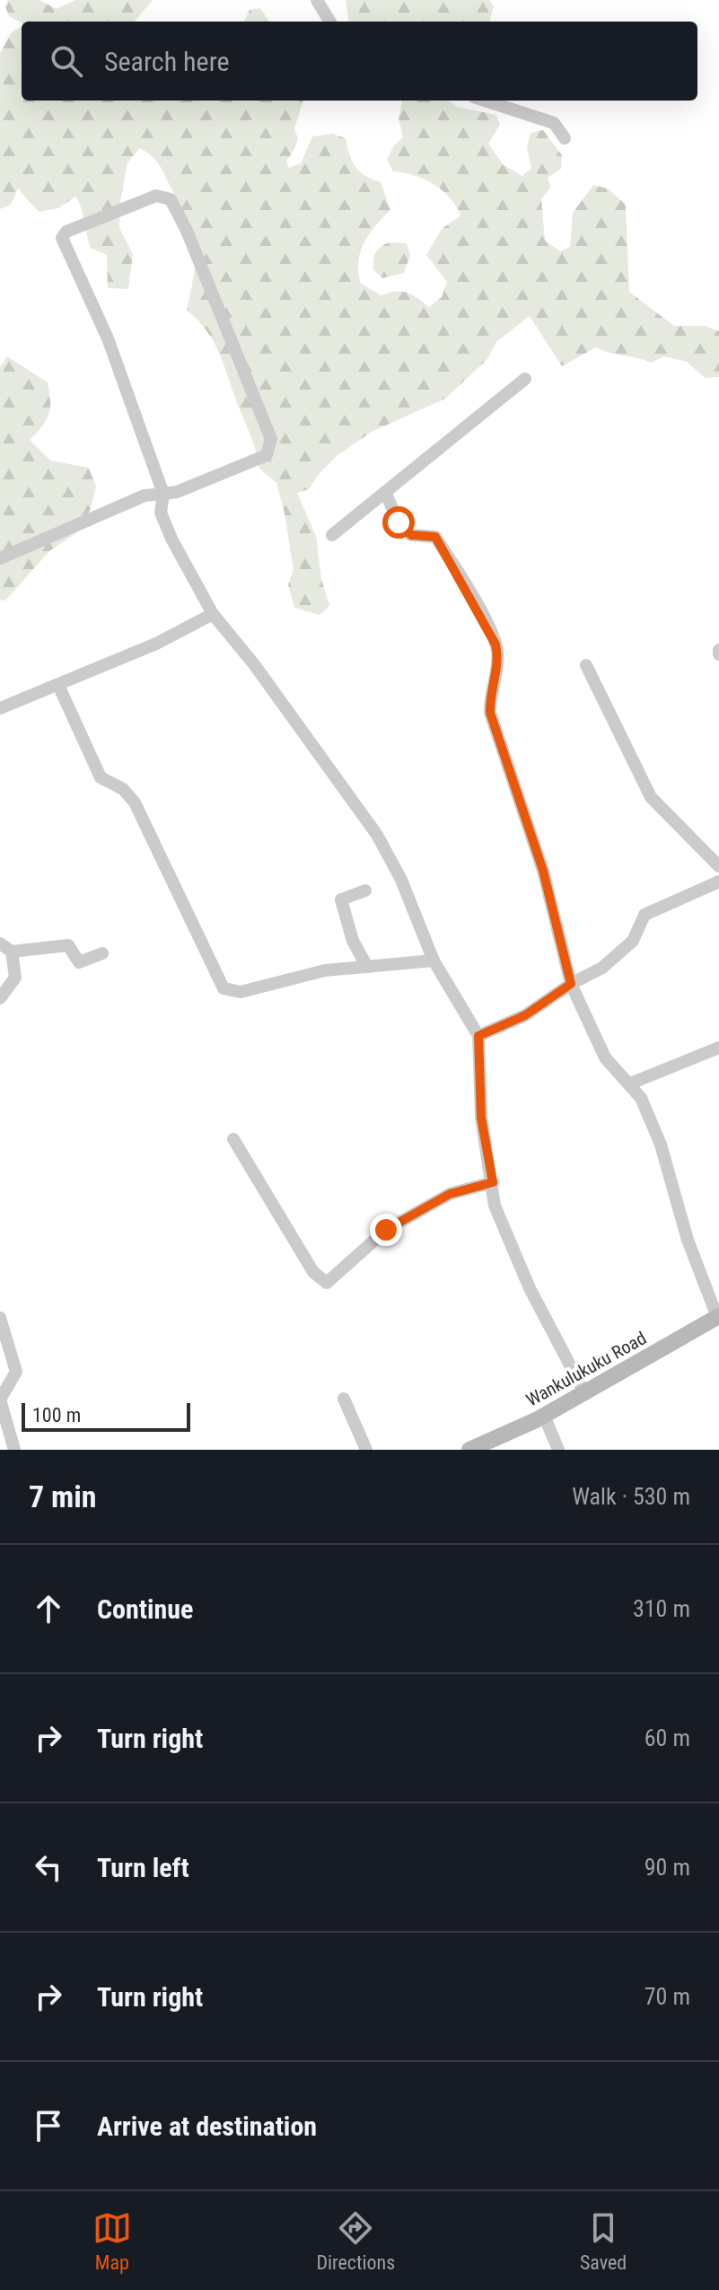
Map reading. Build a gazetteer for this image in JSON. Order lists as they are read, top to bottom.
{
  "streets": {
    "main road": ["Wankulukuku Road"]
  },
  "scale_bar": "100 m",
  "page": {
    "search": "Search here",
    "scale": "100 m",
    "heading": ["7 min", "Walk · 530 m"],
    "list": [
      ["Continue", "310 m"],
      ["Turn right", "60 m"],
      ["Turn left", "90 m"],
      ["Turn right", "70 m"],
      "Arrive at destination"
    ],
    "nav": ["Map", "Directions", "Saved"]
  }
}
